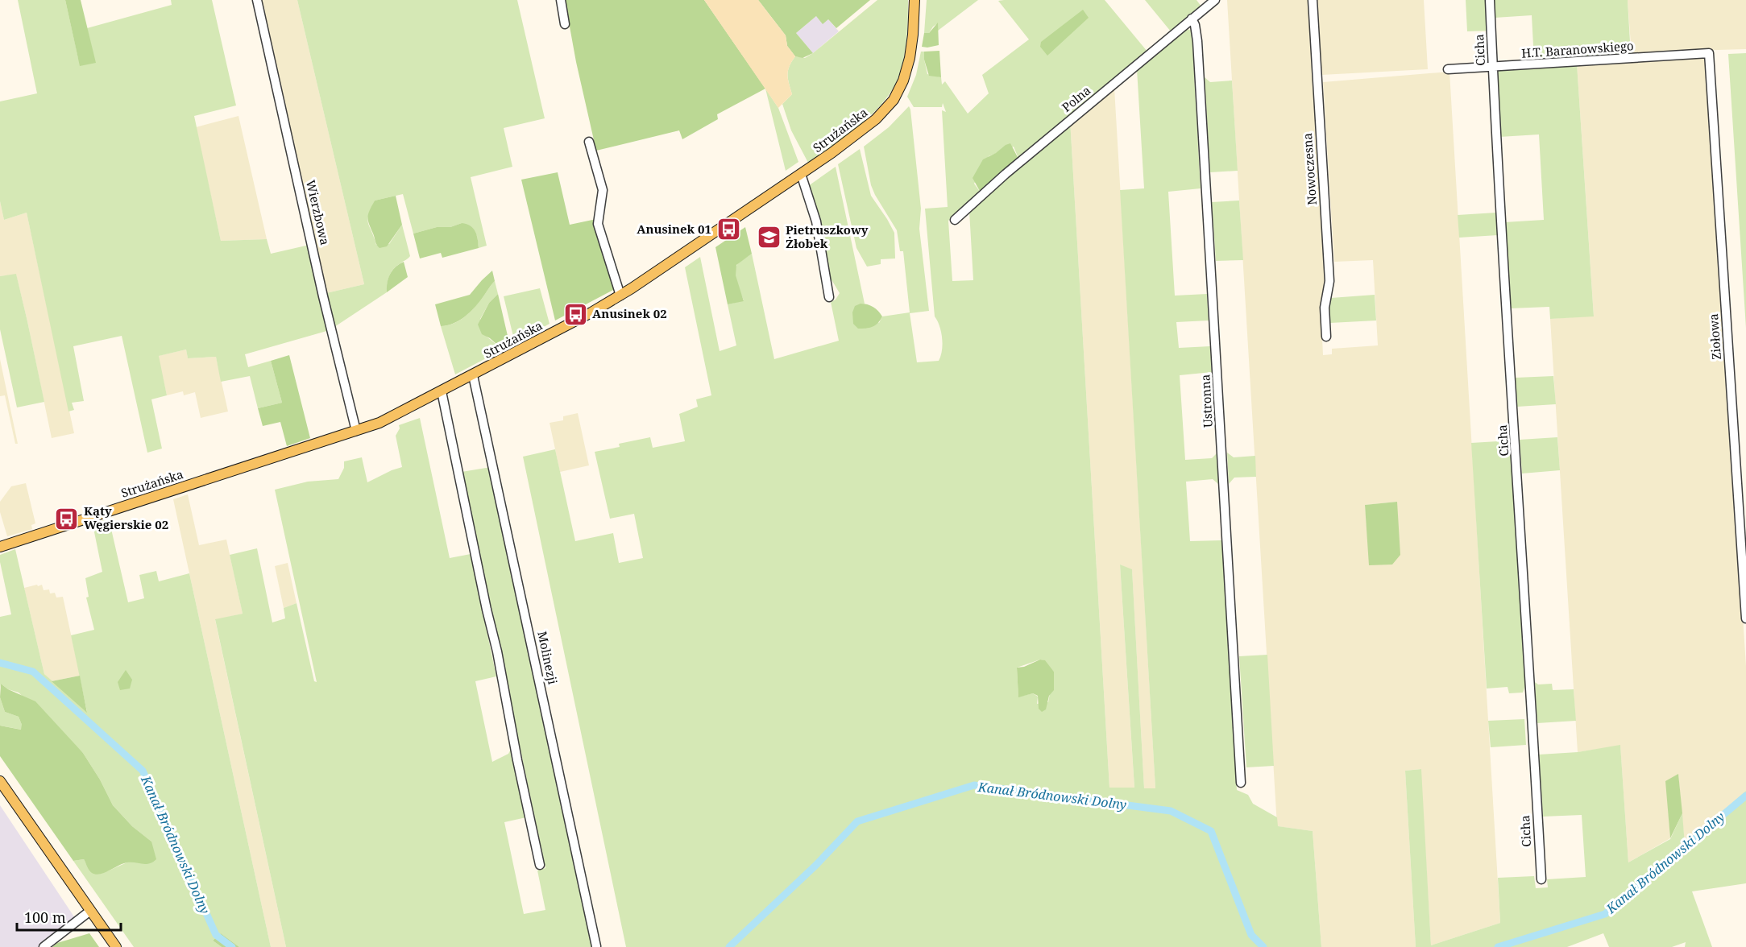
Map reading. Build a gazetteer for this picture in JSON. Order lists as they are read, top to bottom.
{
  "streets": {
    "main road": ["Strużańska"],
    "street": [
      "Cicha",
      "H.T. Baranowskiego",
      "Polna",
      "Nowoczesna",
      "Wierzbowa",
      "Ziołowa",
      "Ustronna",
      "Molinezji"
    ]
  },
  "crossings": [
    ["Cicha", "H.T. Baranowskiego"],
    ["H.T. Baranowskiego", "Ziołowa"],
    ["Polna", "Ustronna"],
    ["Strużańska", "Wierzbowa"],
    ["Strużańska", "Molinezji"]
  ],
  "water": ["Kanał Bródnowski Dolny"],
  "places": {
    "bus stop": ["Anusinek 01", "Anusinek 02", "Kąty Węgierskie 02"],
    "school or university": ["Pietruszkowy Żłobek"]
  },
  "scale_bar": "100 m"
}
